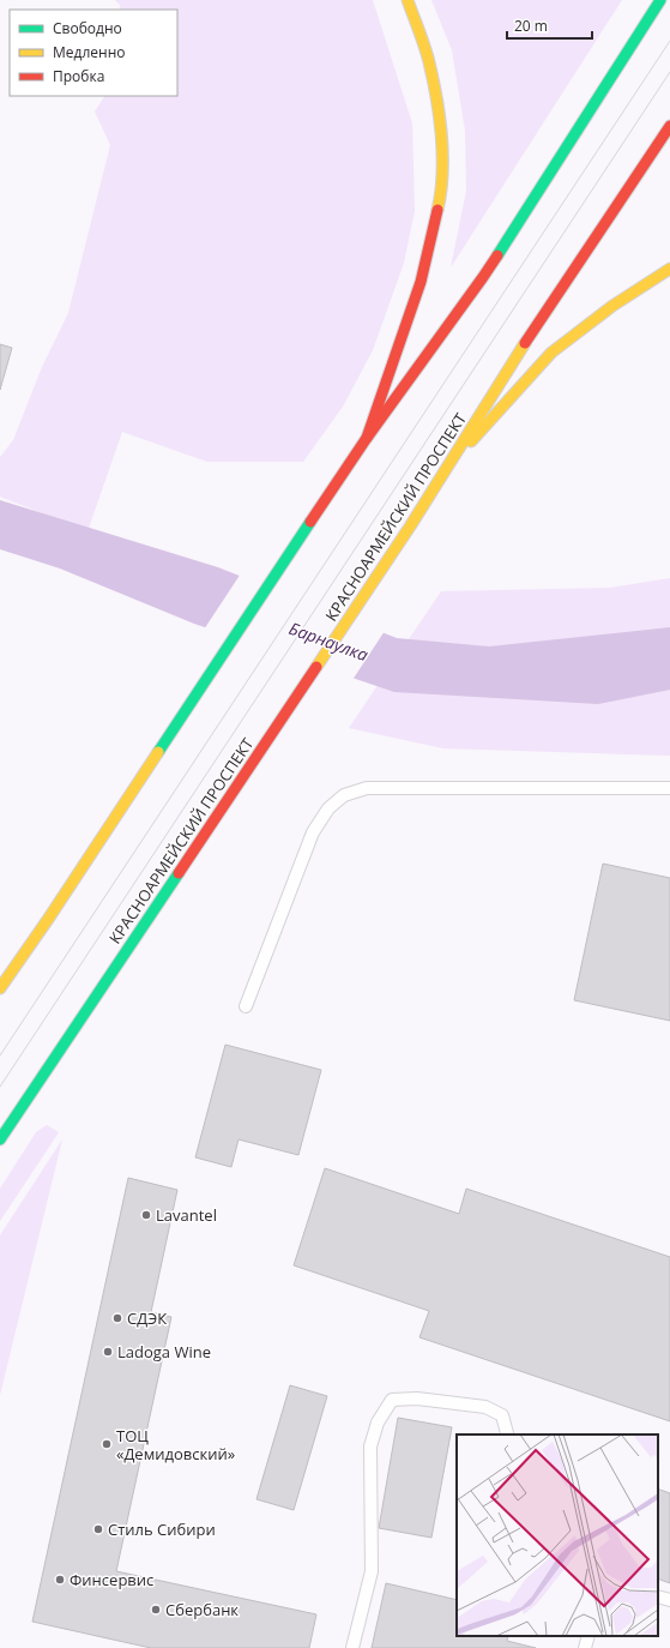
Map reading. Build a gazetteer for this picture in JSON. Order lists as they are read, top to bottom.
{
  "streets": {
    "main road": ["КРАСНОАРМЕЙСКИЙ ПРОСПЕКТ"]
  },
  "water": ["Барнаулка"],
  "places": [
    "Lavantel",
    "СДЭК",
    "Ladoga Wine",
    "ТОЦ «Демидовский»",
    "Стиль Сибири",
    "Финсервис",
    "Сбербанк"
  ],
  "legend": ["Свободно", "Медленно", "Пробка"],
  "scale_bar": "20 m"
}
